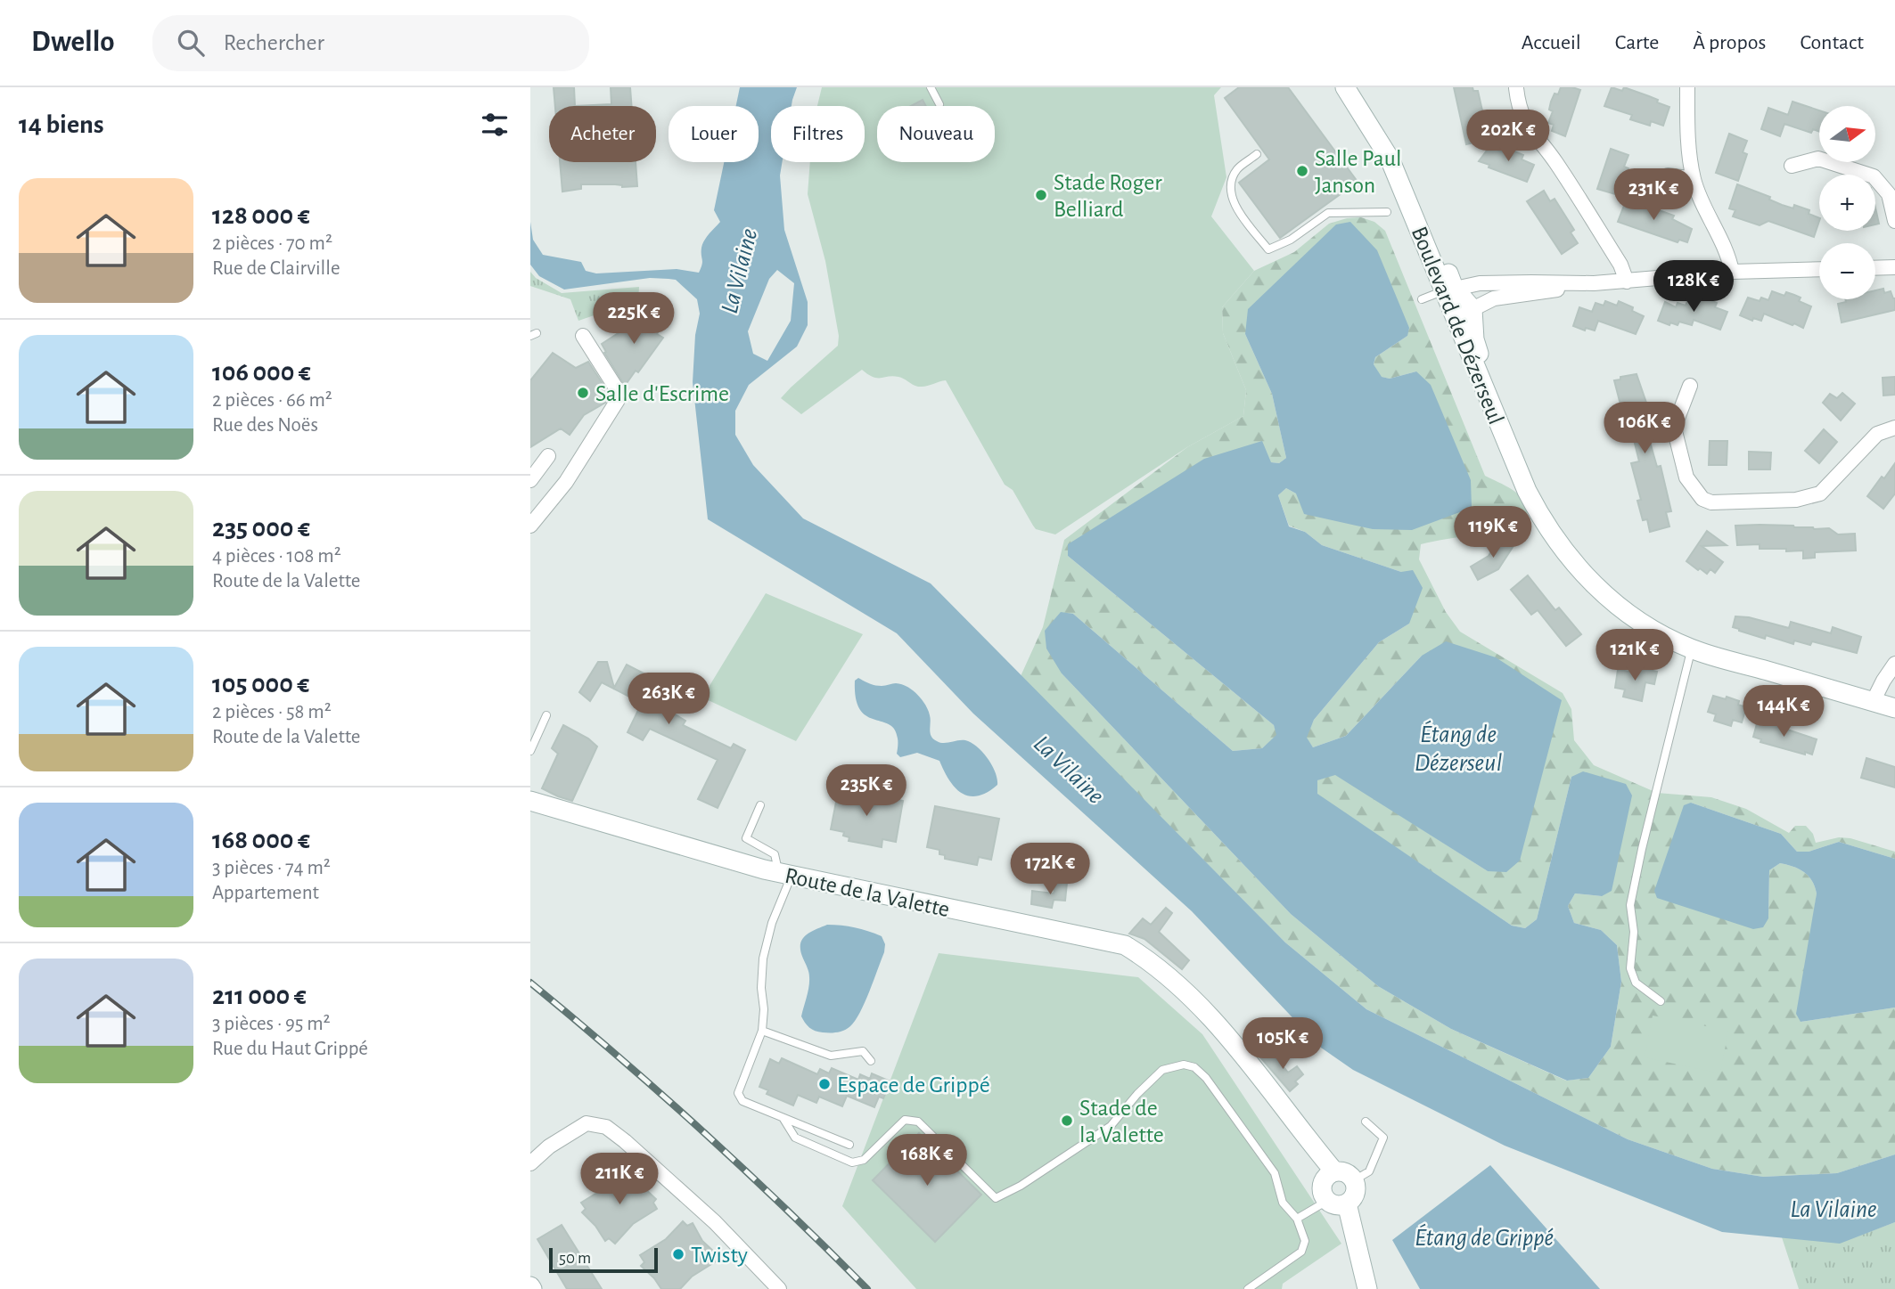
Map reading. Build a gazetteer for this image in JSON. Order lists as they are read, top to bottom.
{
  "streets": {
    "street": ["Boulevard de Dézerseul", "Route de la Valette"]
  },
  "water": ["La Vilaine", "Étang de Dézerseul", "Étang de Grippé"],
  "places": [
    "Salle Paul Janson",
    "Stade Roger Belliard",
    "Salle d'Escrime",
    "Espace de Grippé",
    "Stade de la Valette",
    "Twisty"
  ],
  "scale_bar": "50 m",
  "north": "right",
  "page": {
    "header": "Dwello",
    "search": "Rechercher",
    "nav": [
      "Accueil",
      "Carte",
      "À propos",
      "Contact"
    ],
    "heading": "14 biens",
    "map_buttons": ["+", "−"],
    "chip": [
      "Acheter",
      "Louer",
      "Filtres",
      "Nouveau"
    ],
    "price": [
      "202K €",
      "231K €",
      "128K €",
      "225K €",
      "106K €",
      "119K €",
      "121K €",
      "263K €",
      "144K €",
      "235K €",
      "172K €",
      "105K €",
      "168K €",
      "211K €"
    ],
    "list": [
      {
        "name": "128 000 €",
        "note": "2 pièces · 70 m² · Rue de Clairville"
      },
      {
        "name": "106 000 €",
        "note": "2 pièces · 66 m² · Rue des Noës"
      },
      {
        "name": "235 000 €",
        "note": "4 pièces · 108 m² · Route de la Valette"
      },
      {
        "name": "105 000 €",
        "note": "2 pièces · 58 m² · Route de la Valette"
      },
      {
        "name": "168 000 €",
        "note": "3 pièces · 74 m² · Appartement"
      },
      {
        "name": "211 000 €",
        "note": "3 pièces · 95 m² · Rue du Haut Grippé"
      }
    ],
    "scale": "50 m"
  }
}
